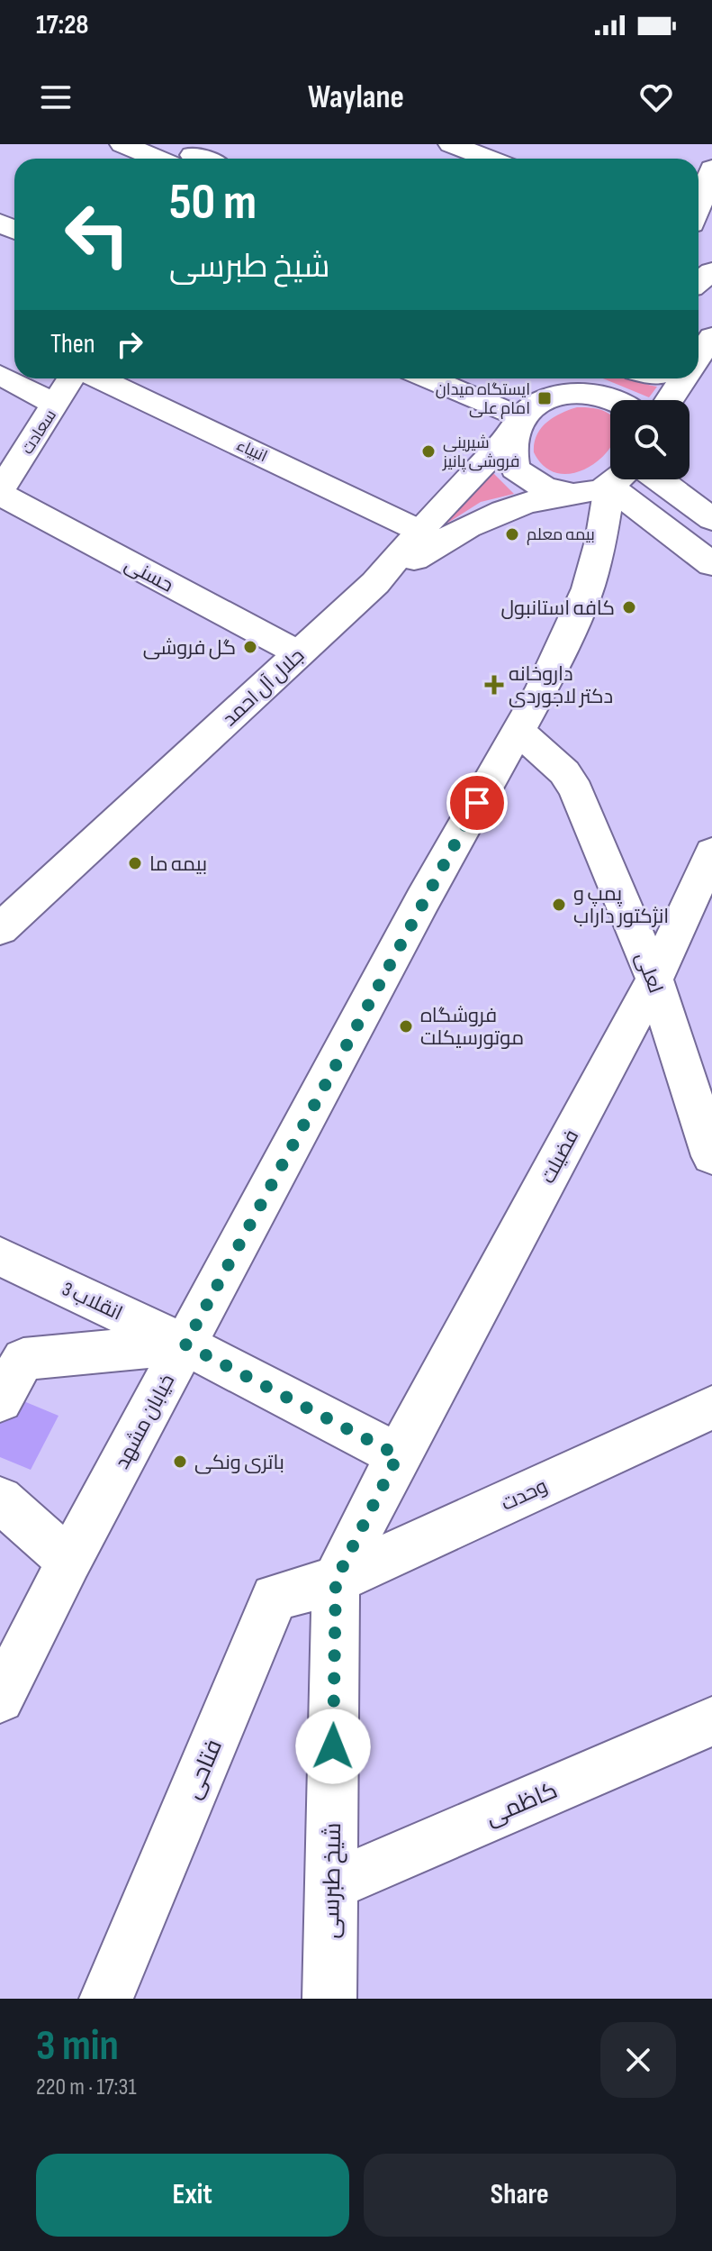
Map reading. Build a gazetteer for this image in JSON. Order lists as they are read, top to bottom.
{
  "streets": {
    "street": [
      "سعادت",
      "انبیاء",
      "حسنی",
      "جلال آل احمد",
      "لعلی",
      "فضیلت",
      "انقلاب 3",
      "خیابان مشهد",
      "وحدت",
      "فتاحی",
      "کاظمی",
      "شیخ طبرسی"
    ]
  },
  "crossings": [
    ["سعادت", "حسنی"],
    ["انبیاء", "جلال آل احمد"],
    ["حسنی", "جلال آل احمد"],
    ["لعلی", "فضیلت"],
    ["لعلی", "خیابان مشهد"],
    ["فضیلت", "شیخ طبرسی"],
    ["انقلاب 3", "خیابان مشهد"],
    ["وحدت", "فتاحی"],
    ["وحدت", "شیخ طبرسی"],
    ["فتاحی", "شیخ طبرسی"],
    ["کاظمی", "شیخ طبرسی"]
  ],
  "places": {
    "transit": ["ایستگاه میدان امام علی"],
    "other": [
      "شیرینی فروشی پانیز",
      "بیمه معلم",
      "کافه استانبول",
      "گل فروشی",
      "بیمه ما",
      "پمپ و انژکتور داراب",
      "فروشگاه موتورسیکلت",
      "باتری ونکی"
    ],
    "health": ["داروخانه دکتر لاجوردی"]
  },
  "page": {
    "status": "17:28",
    "header": "Waylane",
    "turn": ["50 m", "شیخ طبرسی"],
    "then": "Then",
    "heading": ["3 min", "220 m · 17:31"],
    "buttons": ["Exit", "Share"]
  }
}
